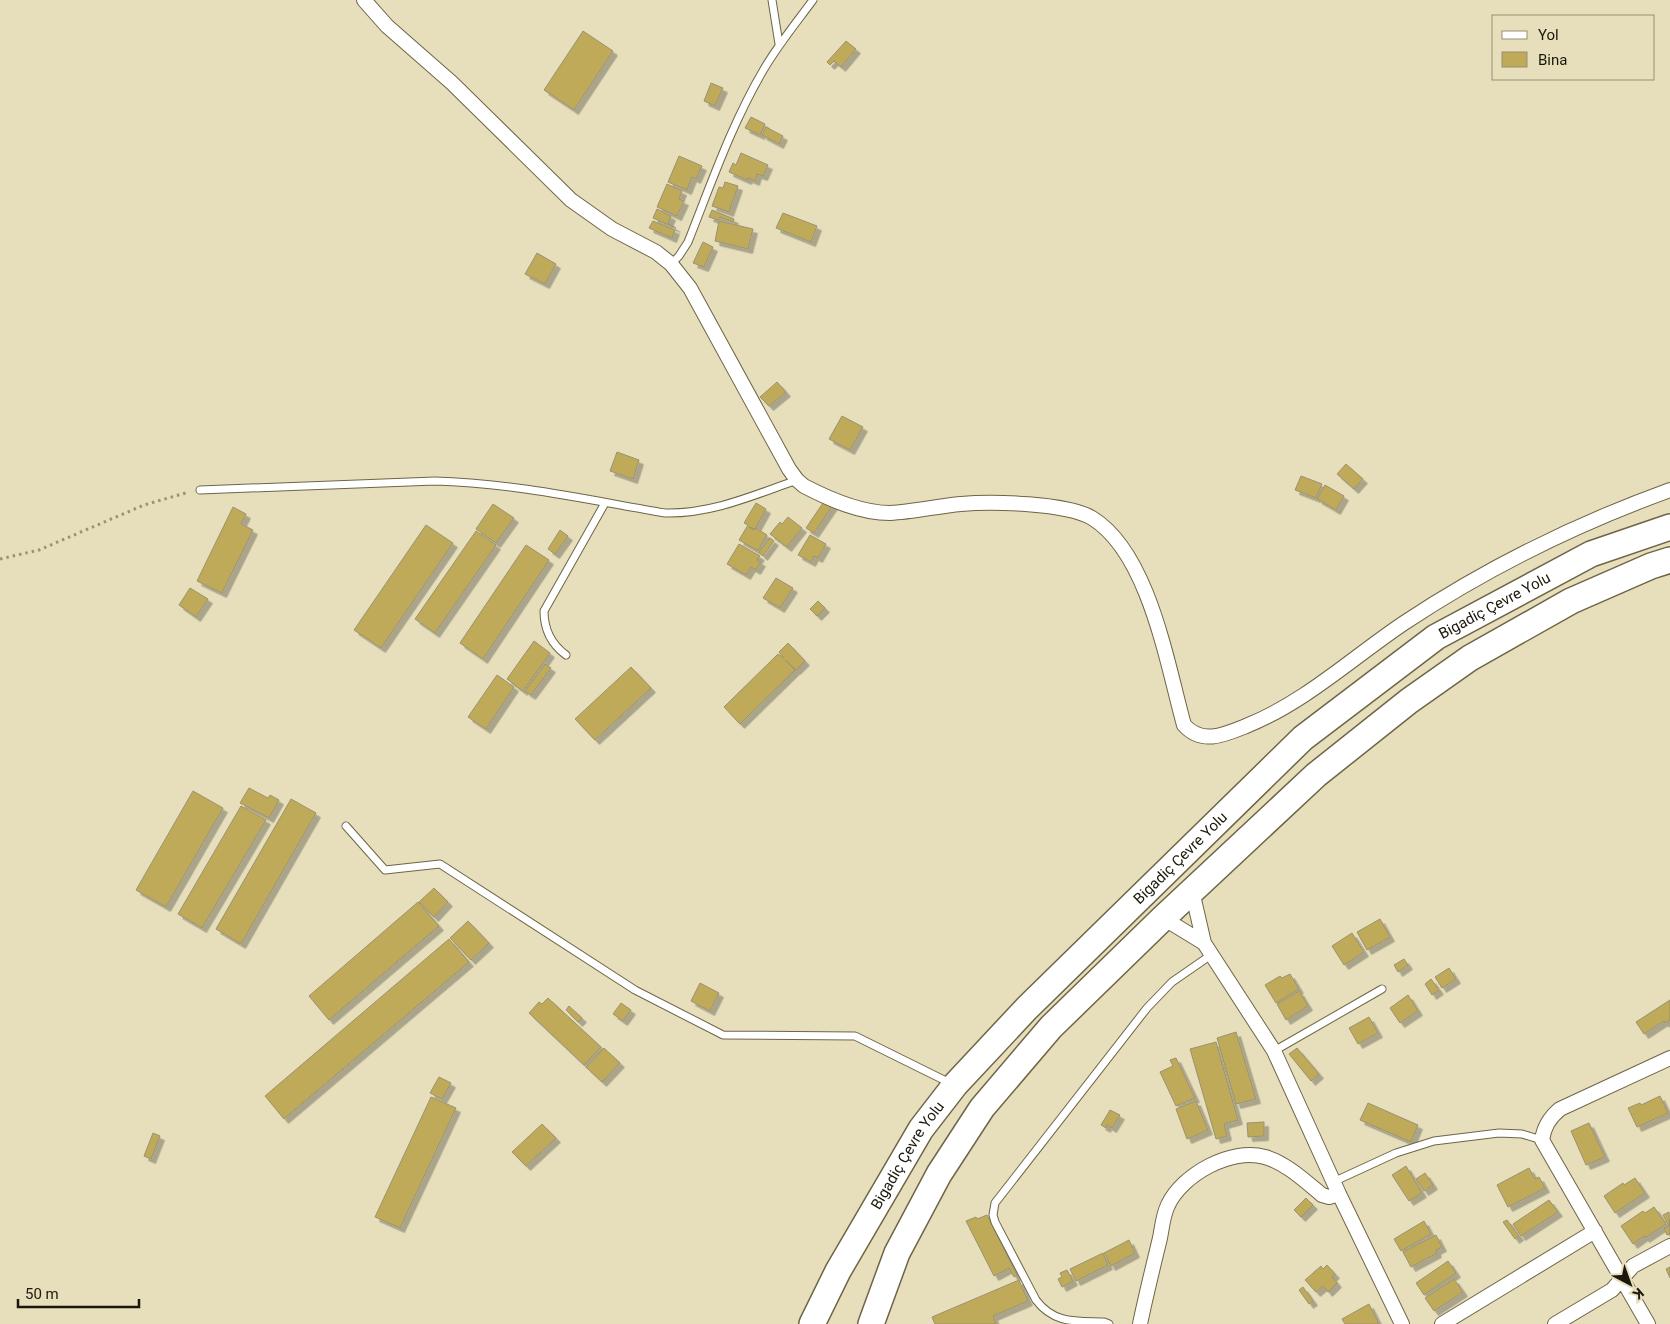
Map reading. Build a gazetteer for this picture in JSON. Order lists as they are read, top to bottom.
{
  "streets": {
    "highway": ["Bigadiç Çevre Yolu"]
  },
  "legend": ["Yol", "Bina"],
  "scale_bar": "50 m",
  "north": "bottom right"
}
